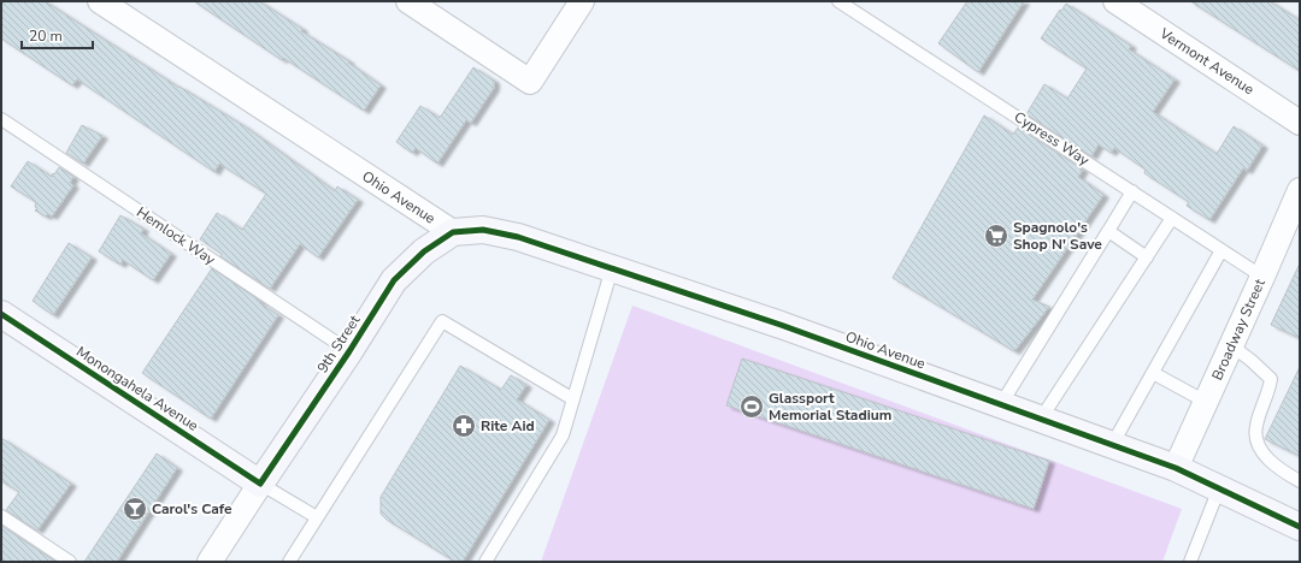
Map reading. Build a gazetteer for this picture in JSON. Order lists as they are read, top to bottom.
{
  "streets": {
    "main road": ["Ohio Avenue", "9th Street", "Monongahela Avenue"],
    "street": ["Vermont Avenue", "Broadway Street"],
    "lane": ["Cypress Way", "Hemlock Way"]
  },
  "crossings": [
    ["Cypress Way", "Broadway Street"],
    ["Ohio Avenue", "Broadway Street"],
    ["Ohio Avenue", "9th Street"],
    ["Hemlock Way", "9th Street"],
    ["9th Street", "Monongahela Avenue"]
  ],
  "places": {
    "supermarket": ["Spagnolo's Shop N' Save"],
    "sports": ["Glassport Memorial Stadium"],
    "pharmacy": ["Rite Aid"],
    "bar": ["Carol's Cafe"]
  },
  "scale_bar": "20 m"
}
